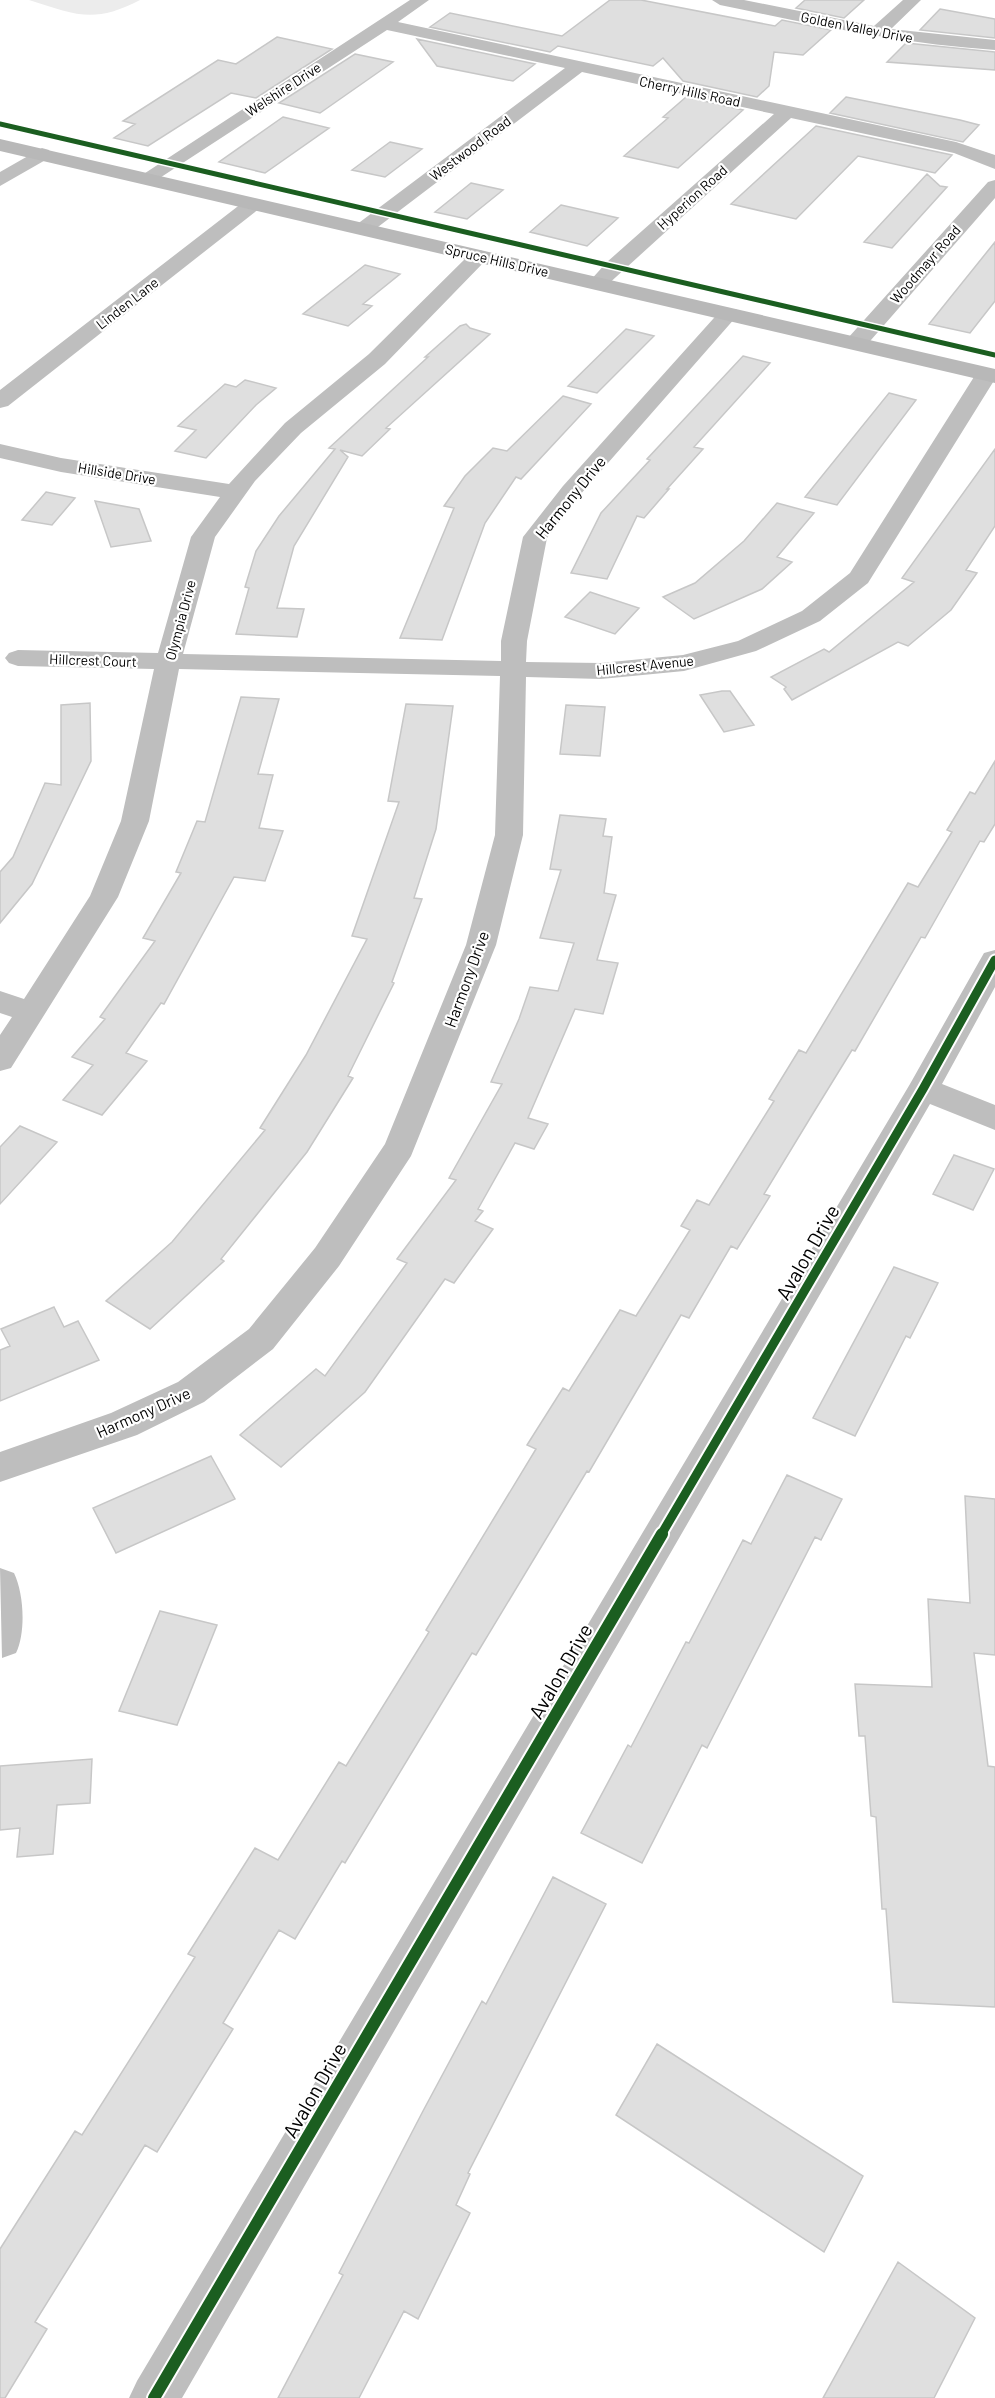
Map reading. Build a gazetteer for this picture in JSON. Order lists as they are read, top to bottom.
{
  "streets": {
    "main road": ["Spruce Hills Drive"],
    "street": [
      "Golden Valley Drive",
      "Welshire Drive",
      "Cherry Hills Road",
      "Westwood Road",
      "Hyperion Road",
      "Woodmayr Road",
      "Linden Lane",
      "Hillside Drive",
      "Harmony Drive",
      "Olympia Drive",
      "Hillcrest Court",
      "Hillcrest Avenue",
      "Avalon Drive"
    ]
  },
  "crossings": [
    ["Welshire Drive", "Cherry Hills Road"],
    ["Welshire Drive", "Spruce Hills Drive"],
    ["Cherry Hills Road", "Westwood Road"],
    ["Cherry Hills Road", "Hyperion Road"],
    ["Westwood Road", "Spruce Hills Drive"],
    ["Hyperion Road", "Spruce Hills Drive"],
    ["Spruce Hills Drive", "Woodmayr Road"],
    ["Spruce Hills Drive", "Linden Lane"],
    ["Spruce Hills Drive", "Harmony Drive"],
    ["Spruce Hills Drive", "Olympia Drive"],
    ["Spruce Hills Drive", "Hillcrest Avenue"],
    ["Hillside Drive", "Olympia Drive"],
    ["Harmony Drive", "Hillcrest Avenue"],
    ["Olympia Drive", "Hillcrest Court"],
    ["Olympia Drive", "Hillcrest Avenue"],
    ["Hillcrest Court", "Hillcrest Avenue"]
  ]
}
